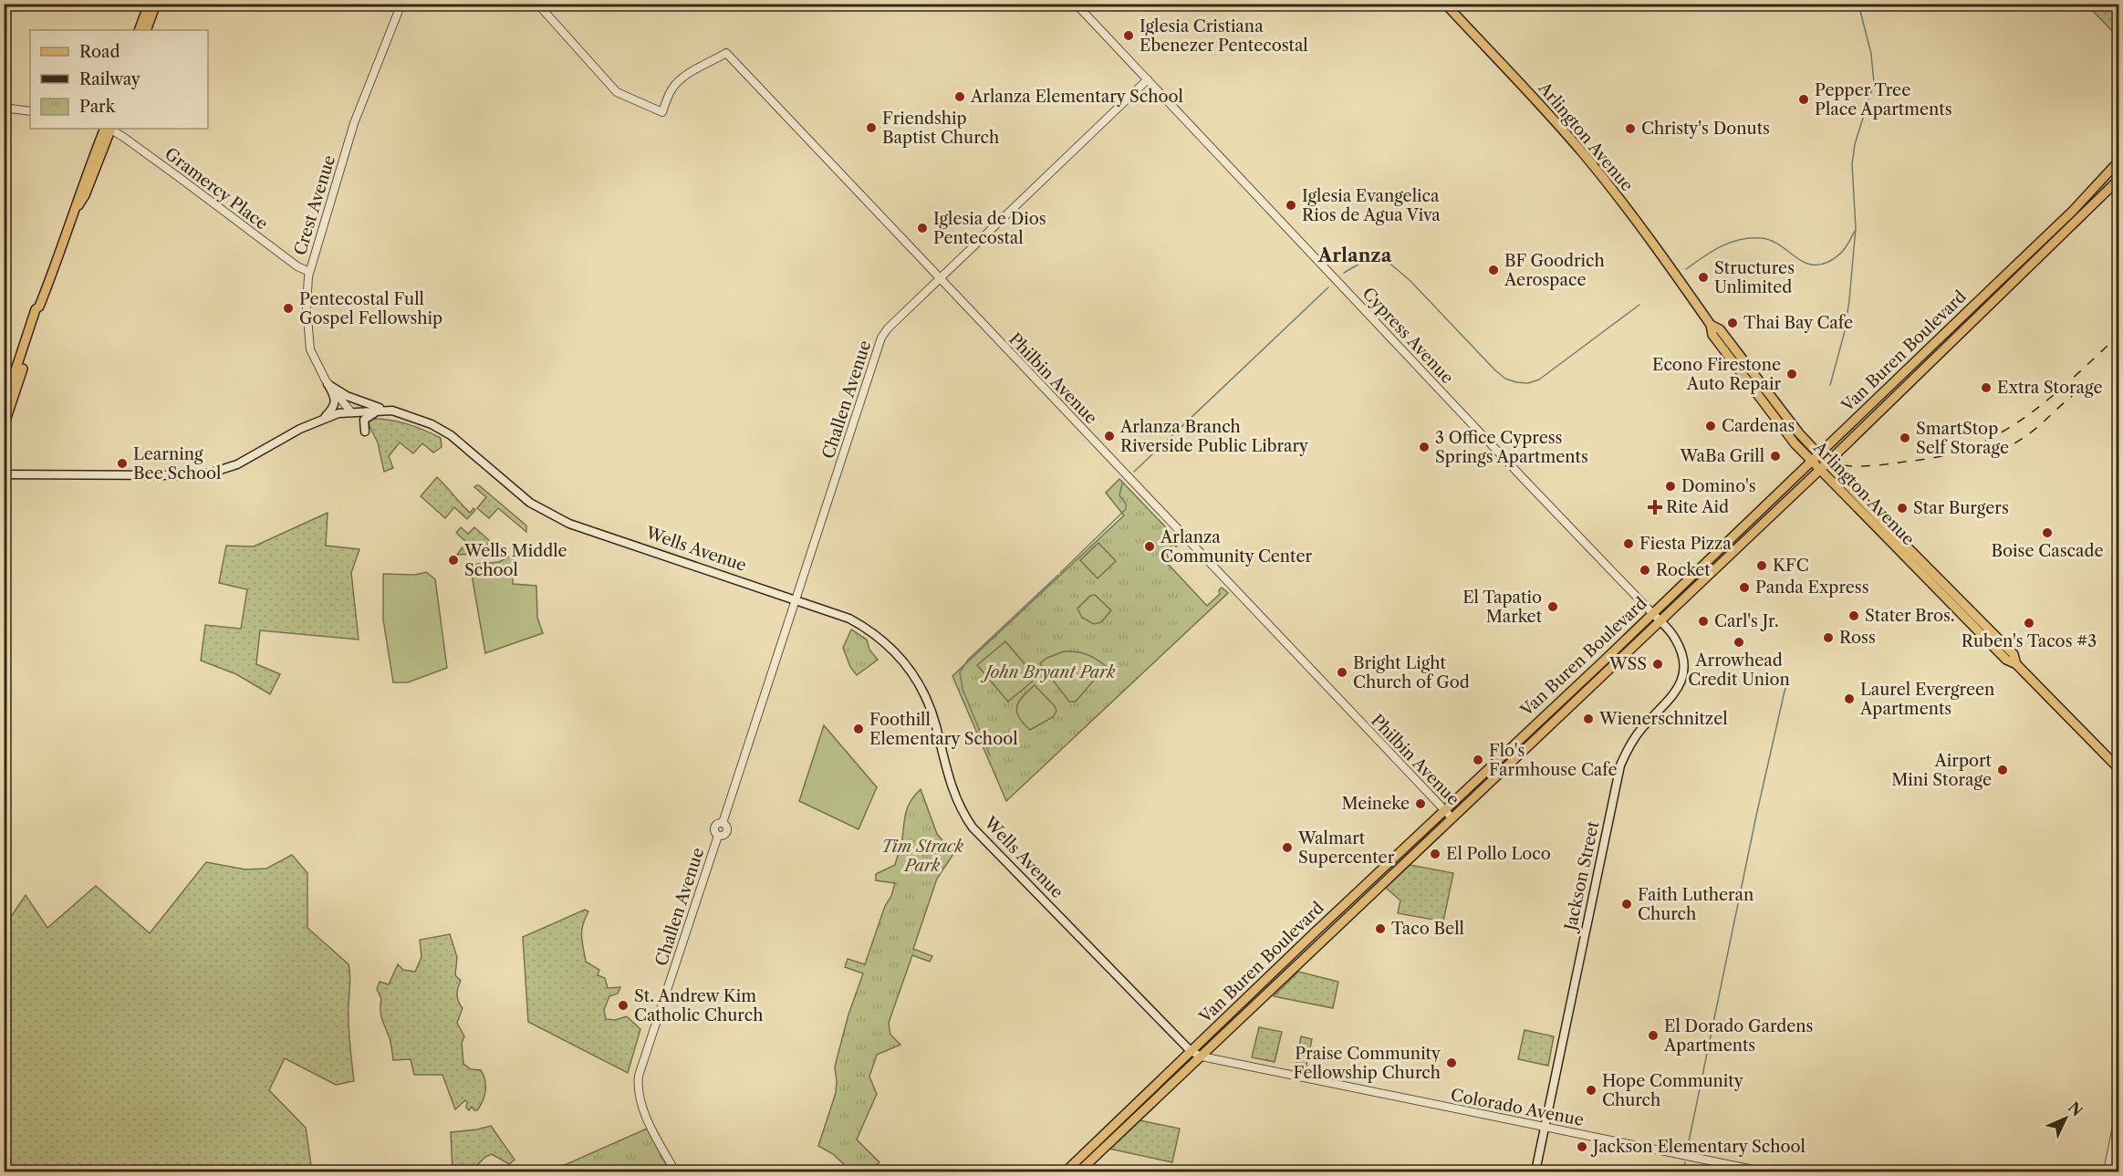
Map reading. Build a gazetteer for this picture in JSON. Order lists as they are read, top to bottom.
{
  "streets": {
    "main road": [
      "Arlington Avenue",
      "Van Buren Boulevard",
      "Wells Avenue",
      "Jackson Street"
    ],
    "street": [
      "Gramercy Place",
      "Crest Avenue",
      "Cypress Avenue",
      "Philbin Avenue",
      "Challen Avenue",
      "Colorado Avenue"
    ]
  },
  "crossings": [
    ["Arlington Avenue", "Van Buren Boulevard"],
    ["Gramercy Place", "Crest Avenue"],
    ["Crest Avenue", "Wells Avenue"],
    ["Cypress Avenue", "Van Buren Boulevard"],
    ["Cypress Avenue", "Challen Avenue"],
    ["Cypress Avenue", "Jackson Street"],
    ["Van Buren Boulevard", "Philbin Avenue"],
    ["Van Buren Boulevard", "Wells Avenue"],
    ["Van Buren Boulevard", "Jackson Street"],
    ["Van Buren Boulevard", "Colorado Avenue"],
    ["Philbin Avenue", "Challen Avenue"],
    ["Challen Avenue", "Wells Avenue"],
    ["Wells Avenue", "Colorado Avenue"],
    ["Jackson Street", "Colorado Avenue"]
  ],
  "districts": ["Arlanza"],
  "parks": ["John Bryant Park", "Tim Strack Park"],
  "places": {
    "other": [
      "Iglesia Cristiana Ebenezer Pentecostal",
      "Arlanza Elementary School",
      "Pepper Tree Place Apartments",
      "Friendship Baptist Church",
      "Christy's Donuts",
      "Iglesia Evangelica Rios de Agua Viva",
      "Iglesia de Dios Pentecostal",
      "BF Goodrich Aerospace",
      "Structures Unlimited",
      "Pentecostal Full Gospel Fellowship",
      "Thai Bay Cafe",
      "Econo Firestone Auto Repair",
      "Extra Storage",
      "Cardenas",
      "Arlanza Branch Riverside Public Library",
      "SmartStop Self Storage",
      "3 Office Cypress Springs Apartments",
      "WaBa Grill",
      "Learning Bee School",
      "Domino's",
      "Star Burgers",
      "Boise Cascade",
      "Fiesta Pizza",
      "Arlanza Community Center",
      "Wells Middle School",
      "KFC",
      "Rocket",
      "Panda Express",
      "El Tapatio Market",
      "Stater Bros.",
      "Carl's Jr.",
      "Ruben's Tacos #3",
      "Ross",
      "Arrowhead Credit Union",
      "WSS",
      "Bright Light Church of God",
      "Laurel Evergreen Apartments",
      "Wienerschnitzel",
      "Foothill Elementary School",
      "Flo's Farmhouse Cafe",
      "Airport Mini Storage",
      "Meineke",
      "Walmart Supercenter",
      "El Pollo Loco",
      "Faith Lutheran Church",
      "Taco Bell",
      "St. Andrew Kim Catholic Church",
      "El Dorado Gardens Apartments",
      "Praise Community Fellowship Church",
      "Hope Community Church",
      "Jackson Elementary School"
    ],
    "health": ["Rite Aid"]
  },
  "legend": ["Road", "Railway", "Park"],
  "north": "top right"
}
